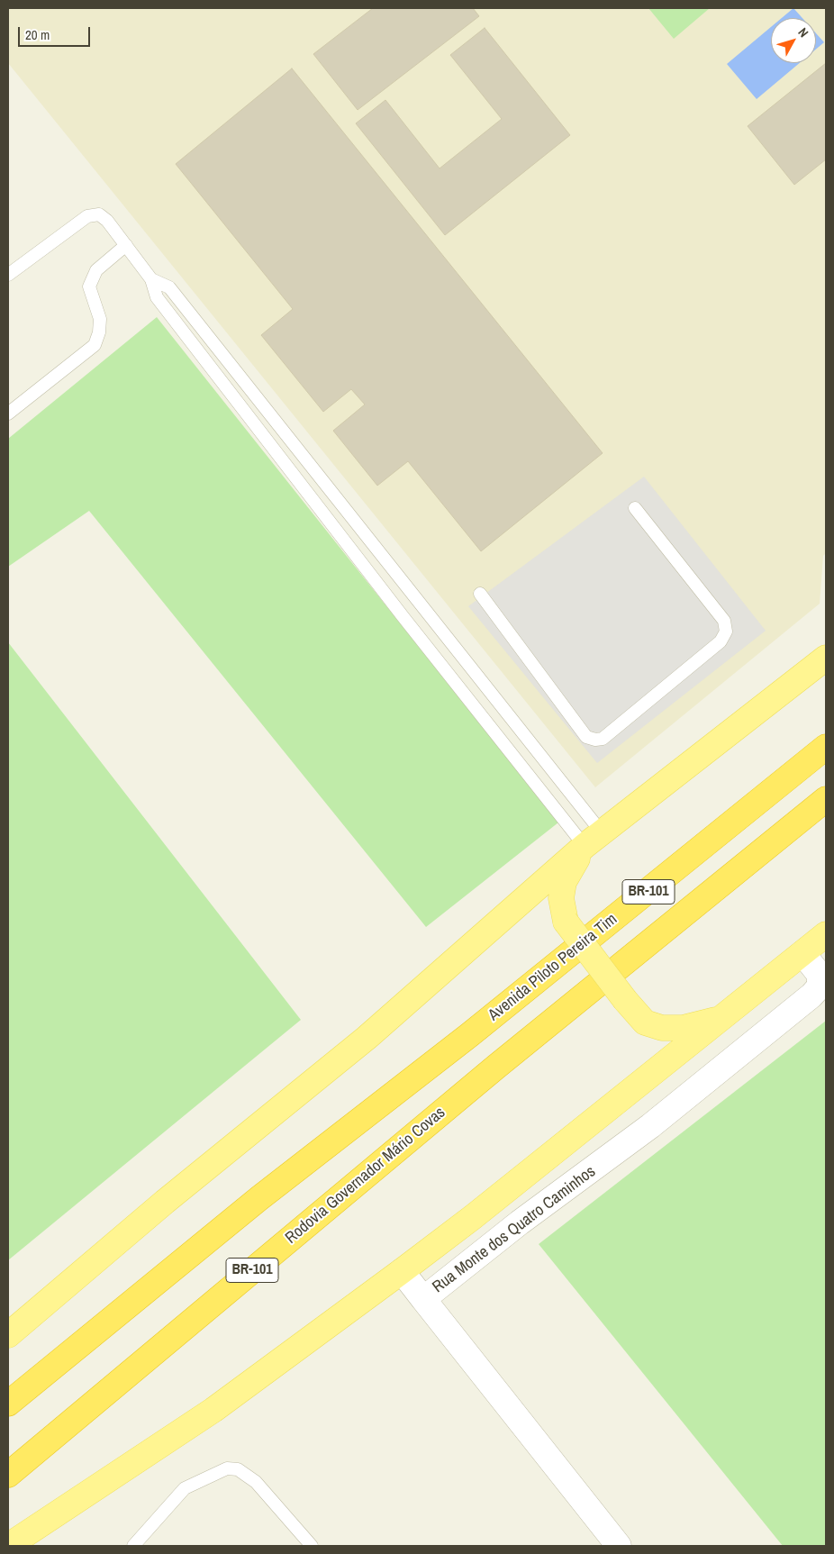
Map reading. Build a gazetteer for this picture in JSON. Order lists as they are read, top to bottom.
{
  "streets": {
    "highway": ["BR-101", "Avenida Piloto Pereira Tim", "Rodovia Governador Mário Covas"],
    "street": ["Rua Monte dos Quatro Caminhos"]
  },
  "scale_bar": "20 m",
  "north": "top right"
}
